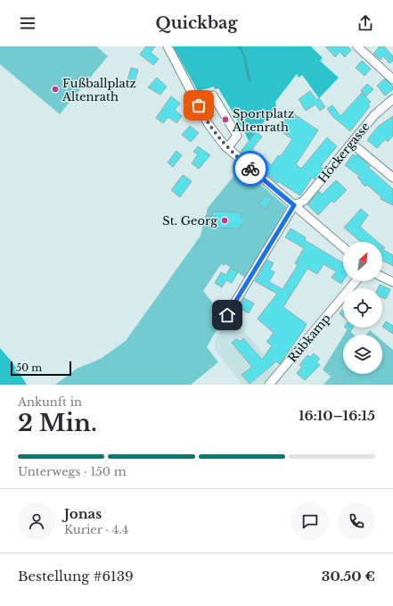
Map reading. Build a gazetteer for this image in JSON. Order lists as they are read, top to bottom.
{
  "streets": {
    "street": ["Höckergasse", "Rübkamp"]
  },
  "places": ["Fußballplatz Altenrath", "Sportplatz Altenrath", "St. Georg"],
  "scale_bar": "50 m",
  "north": "top right",
  "page": {
    "header": "Quickbag",
    "scale": "50 m",
    "heading": ["2 Min.", "Ankunft in", "16:10–16:15"],
    "panel": [
      "Jonas",
      "Kurier · 4.4",
      "Bestellung #6139",
      "30.50 €"
    ],
    "bar": "Unterwegs · 150 m"
  }
}
